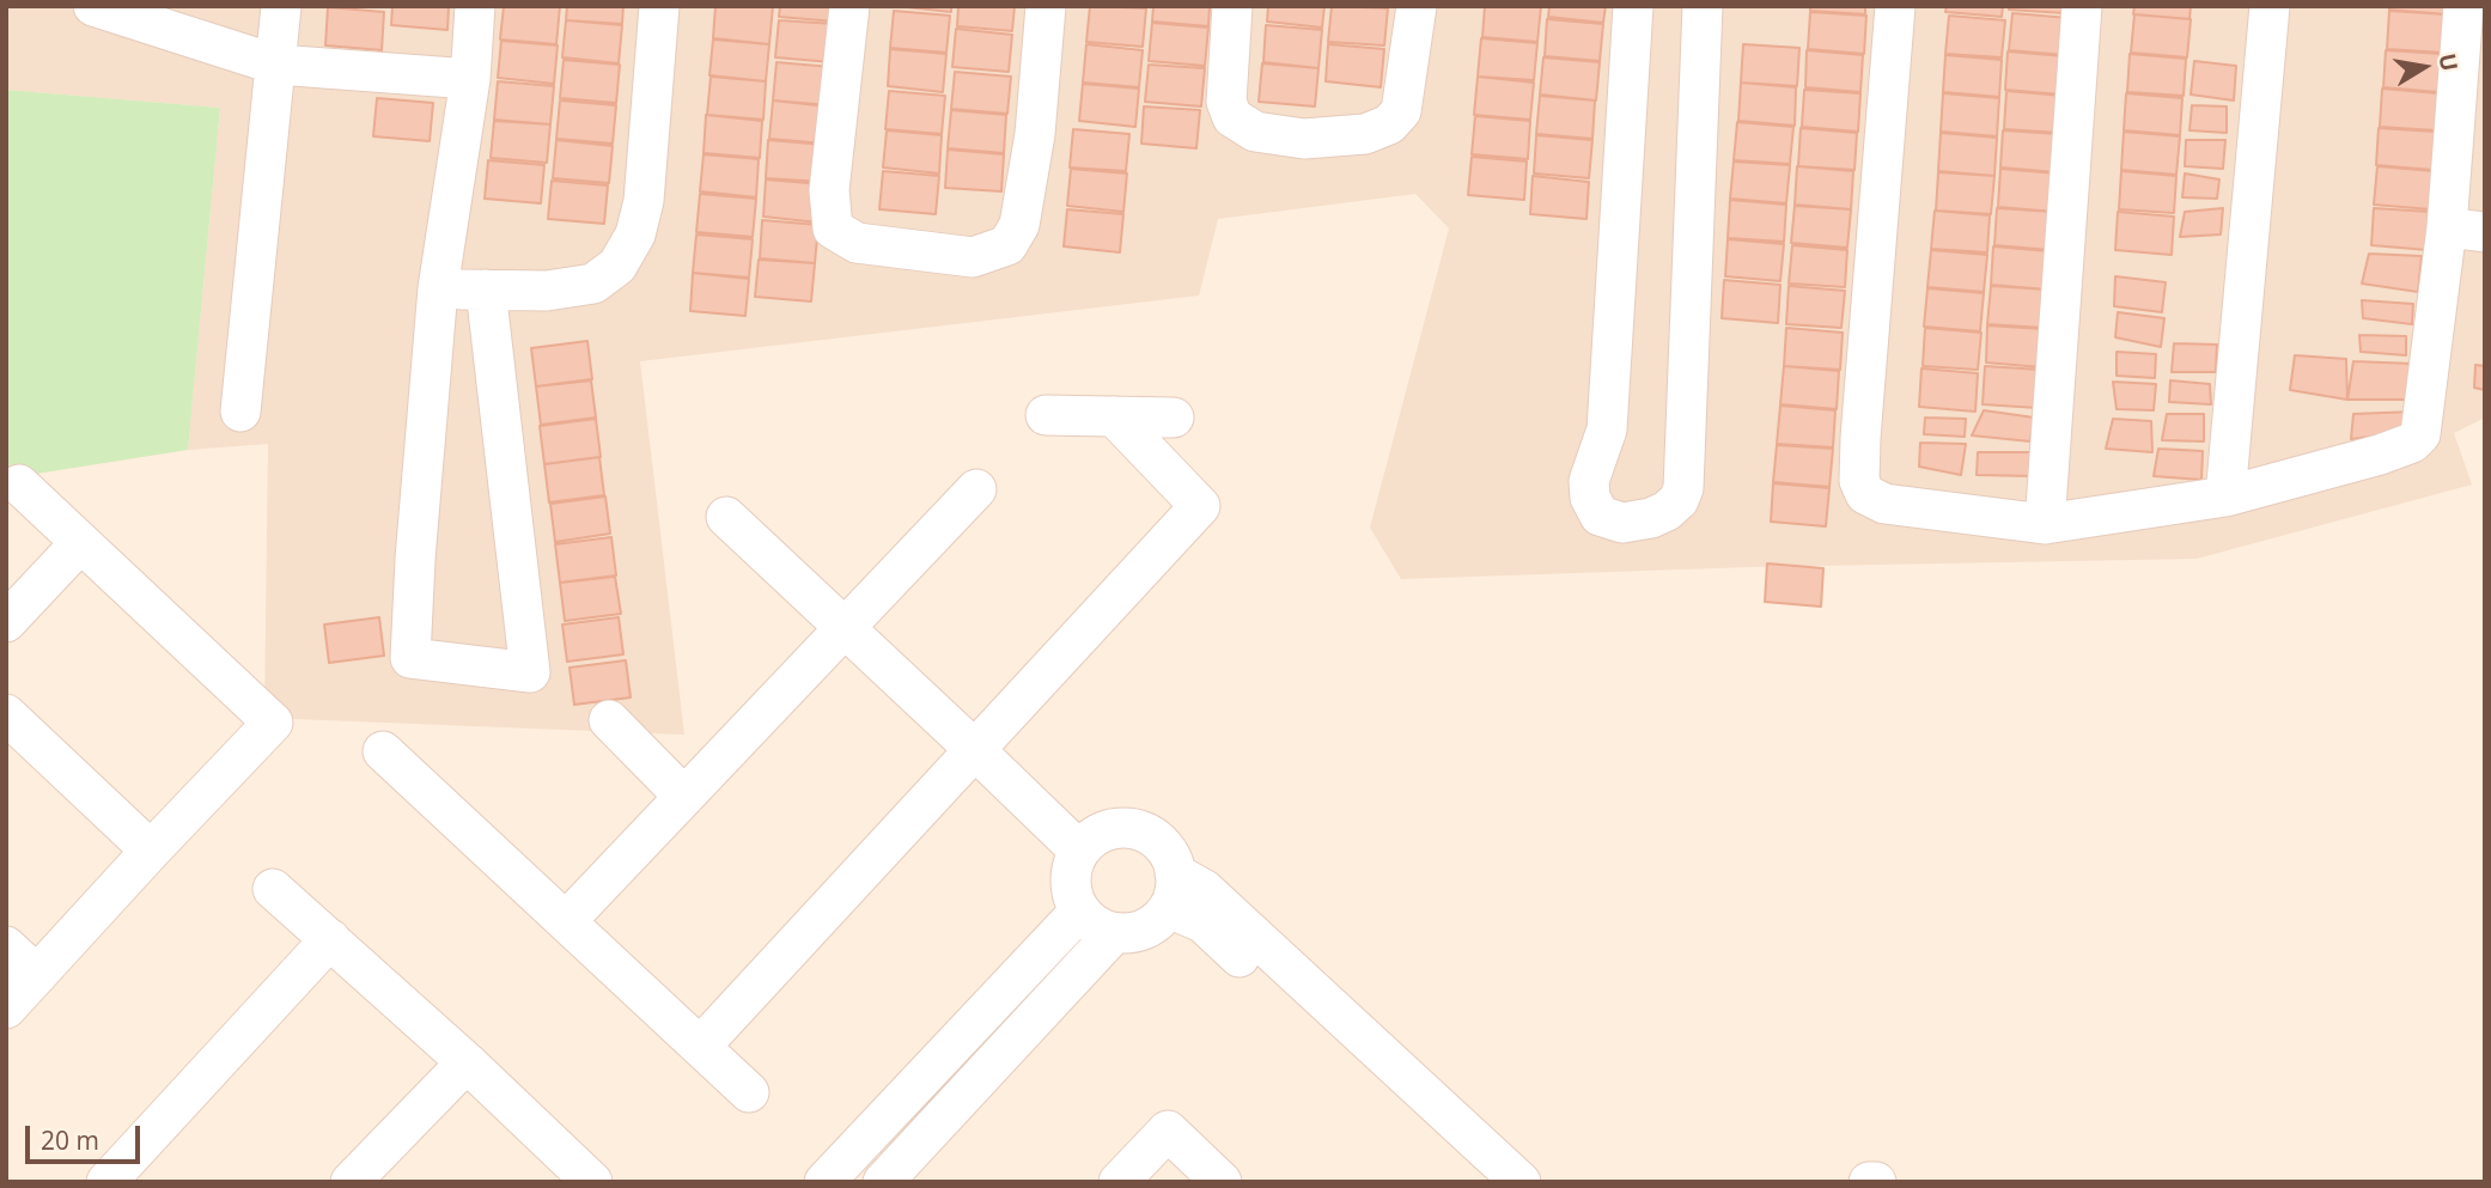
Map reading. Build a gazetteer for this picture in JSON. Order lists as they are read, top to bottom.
{
  "scale_bar": "20 m",
  "north": "right"
}
